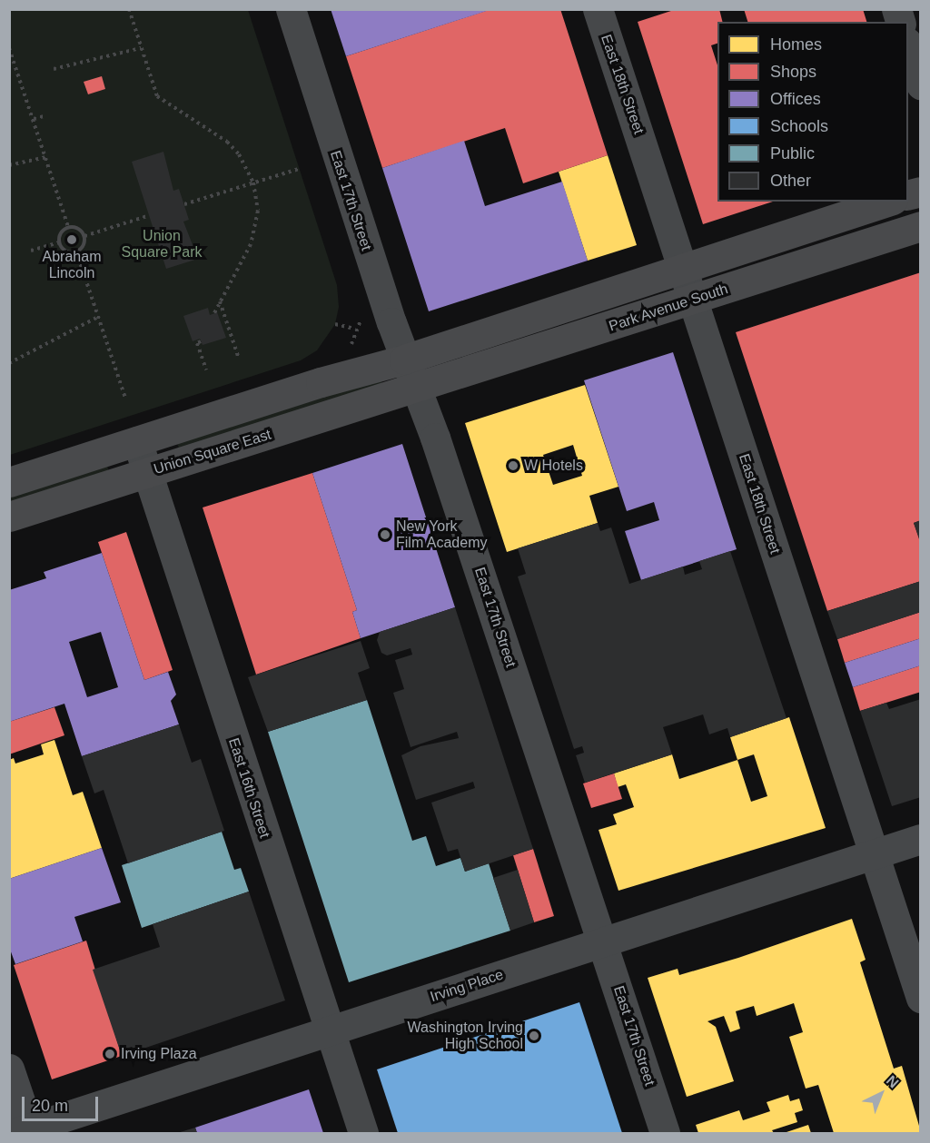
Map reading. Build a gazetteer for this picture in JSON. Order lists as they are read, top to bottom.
{
  "streets": {
    "main road": ["Park Avenue South", "Union Square East"],
    "street": [
      "East 18th Street",
      "East 17th Street",
      "East 16th Street",
      "Irving Place"
    ]
  },
  "crossings": [
    ["East 18th Street", "Park Avenue South"],
    ["East 18th Street", "Irving Place"],
    ["East 17th Street", "Park Avenue South"],
    ["East 17th Street", "Union Square East"],
    ["East 17th Street", "Irving Place"],
    ["Park Avenue South", "Union Square East"],
    ["Union Square East", "East 16th Street"],
    ["East 16th Street", "Irving Place"]
  ],
  "parks": ["Union Square Park"],
  "places": [
    "Abraham Lincoln",
    "W Hotels",
    "New York Film Academy",
    "Washington Irving High School",
    "Irving Plaza"
  ],
  "legend": [
    "Homes",
    "Shops",
    "Offices",
    "Schools",
    "Public",
    "Other"
  ],
  "scale_bar": "20 m",
  "north": "top right"
}
